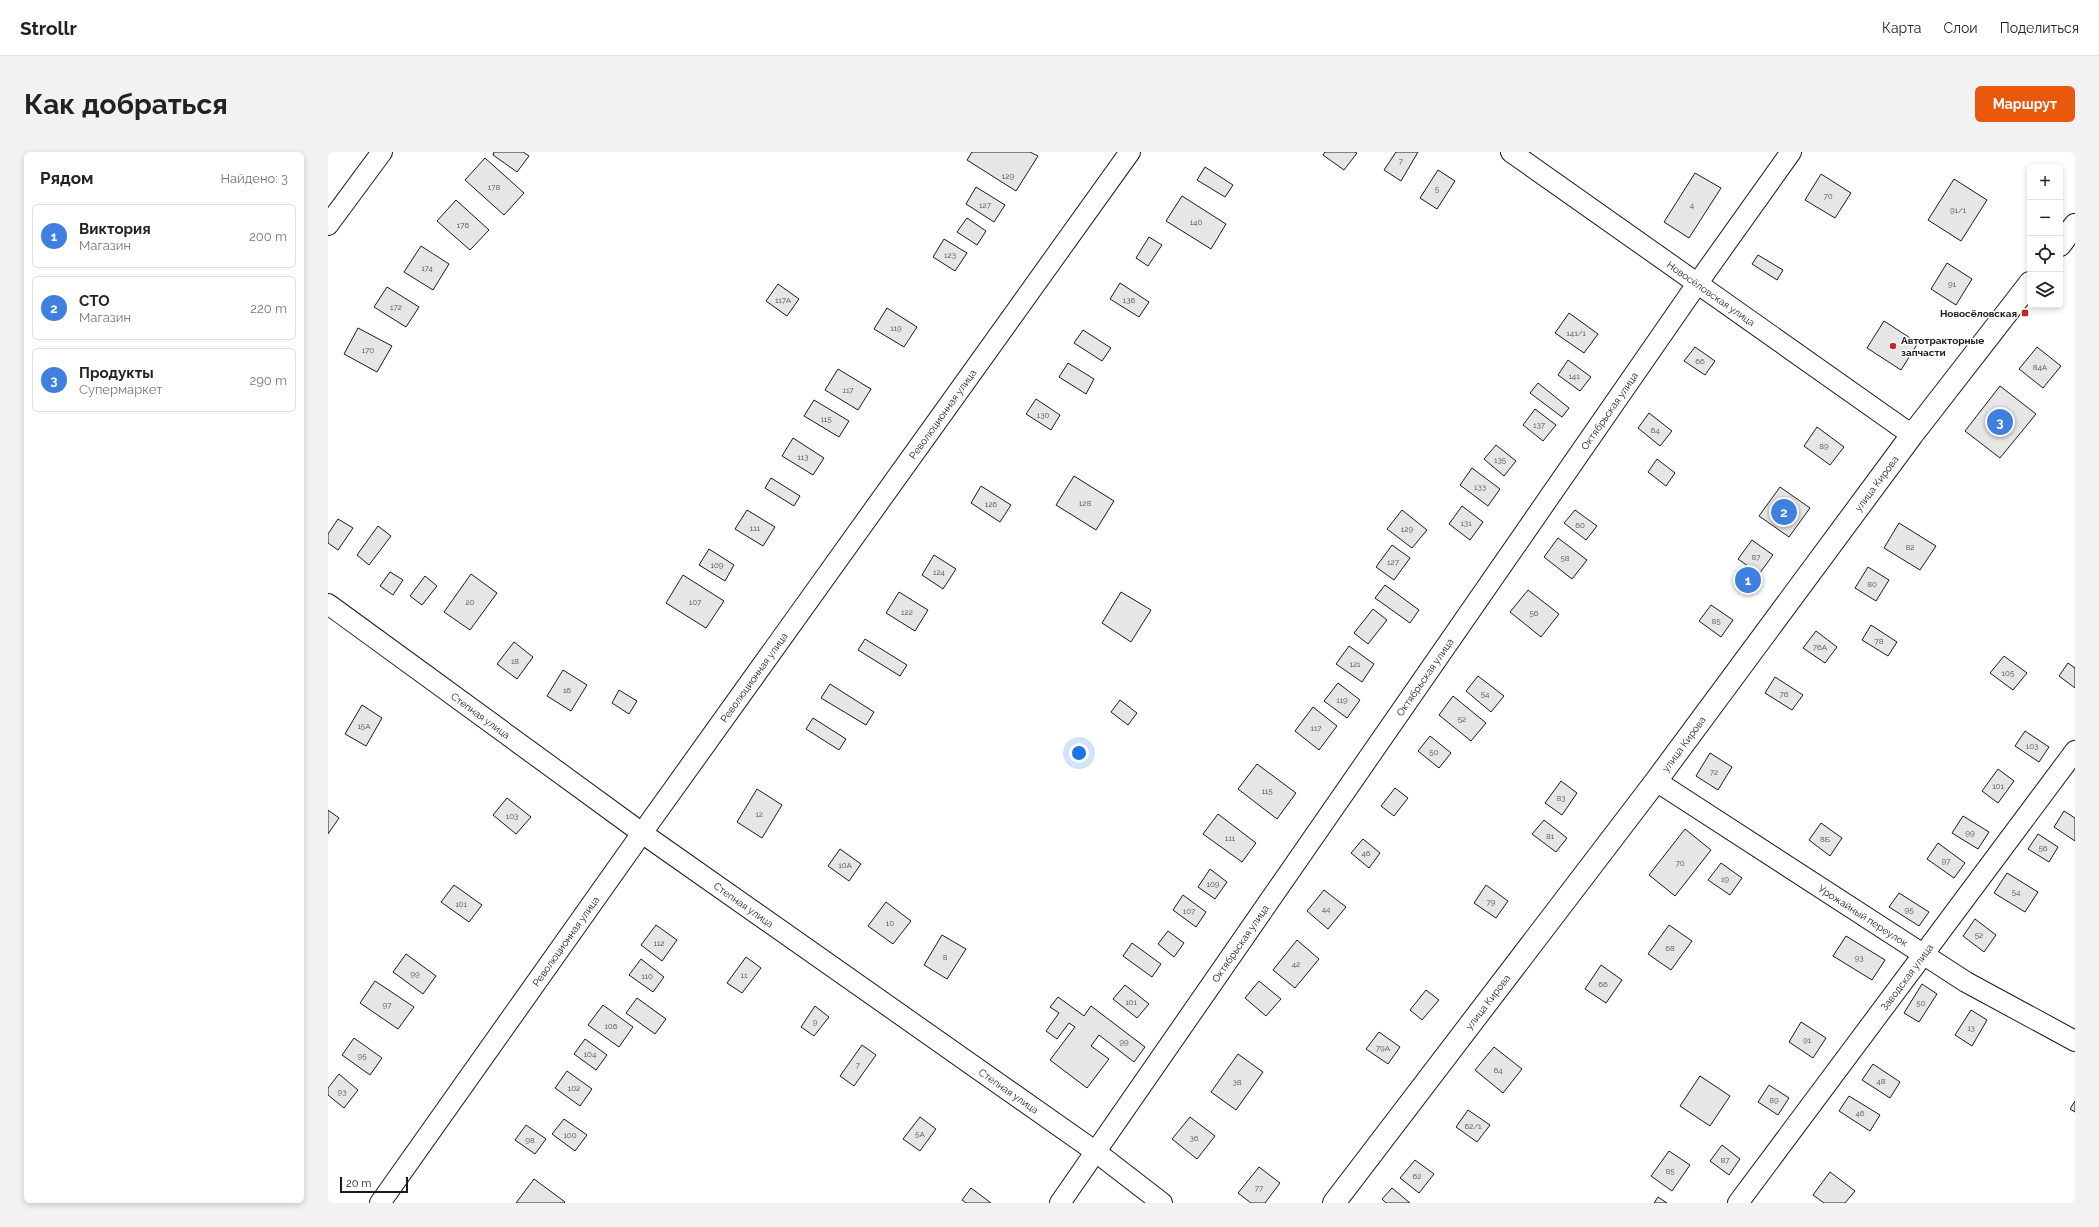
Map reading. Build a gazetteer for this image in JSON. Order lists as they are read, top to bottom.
{
  "streets": {
    "street": [
      "Новосёловская улица",
      "Октябрьская улица",
      "Революционная улица",
      "улица Кирова",
      "Степная улица",
      "Урожайный переулок",
      "Заводская улица"
    ]
  },
  "crossings": [
    ["Новосёловская улица", "Октябрьская улица"],
    ["Новосёловская улица", "улица Кирова"],
    ["Октябрьская улица", "Степная улица"],
    ["Революционная улица", "Степная улица"],
    ["улица Кирова", "Урожайный переулок"],
    ["Урожайный переулок", "Заводская улица"]
  ],
  "places": {
    "transit": ["Новосёловская"],
    "other": ["Автотракторные запчасти"]
  },
  "house_numbers": [
    "7",
    "129",
    "178",
    "5",
    "70",
    "127",
    "4",
    "91/1",
    "140",
    "176",
    "123",
    "174",
    "91",
    "117А",
    "136",
    "172",
    "119",
    "141/1",
    "170",
    "66",
    "84А",
    "141",
    "117",
    "130",
    "115",
    "137",
    "64",
    "89",
    "113",
    "135",
    "133",
    "128",
    "126",
    "131",
    "60",
    "111",
    "129",
    "82",
    "87",
    "58",
    "127",
    "109",
    "124",
    "80",
    "20",
    "107",
    "122",
    "56",
    "85",
    "78",
    "76А",
    "18",
    "121",
    "105",
    "16",
    "54",
    "76",
    "119",
    "52",
    "15А",
    "117",
    "103",
    "50",
    "72",
    "101",
    "115",
    "83",
    "12",
    "103",
    "99",
    "81",
    "111",
    "8Б",
    "56",
    "46",
    "97",
    "70",
    "10А",
    "19",
    "109",
    "54",
    "79",
    "101",
    "44",
    "95",
    "107",
    "10",
    "52",
    "112",
    "68",
    "8",
    "93",
    "42",
    "99",
    "11",
    "110",
    "66",
    "101",
    "50",
    "97",
    "9",
    "106",
    "13",
    "91",
    "99",
    "79А",
    "104",
    "95",
    "7",
    "64",
    "48",
    "38",
    "102",
    "93",
    "89",
    "46",
    "62/1",
    "5А",
    "100",
    "36",
    "98",
    "87",
    "85",
    "62",
    "77"
  ],
  "scale_bar": "20 m",
  "page": {
    "header": "Strollr",
    "nav": ["Карта", "Слои", "Поделиться"],
    "buttons": "Маршрут",
    "title": "Как добраться",
    "heading": ["Рядом", "Найдено: 3"],
    "map_buttons": ["+", "−"],
    "list": [
      {
        "mark": "1",
        "name": "Виктория",
        "note": "Магазин",
        "value": "200 m"
      },
      {
        "mark": "2",
        "name": "СТО",
        "note": "Магазин",
        "value": "220 m"
      },
      {
        "mark": "3",
        "name": "Продукты",
        "note": "Супермаркет",
        "value": "290 m"
      }
    ],
    "pins": ["3", "2", "1"],
    "scale": "20 m"
  }
}
